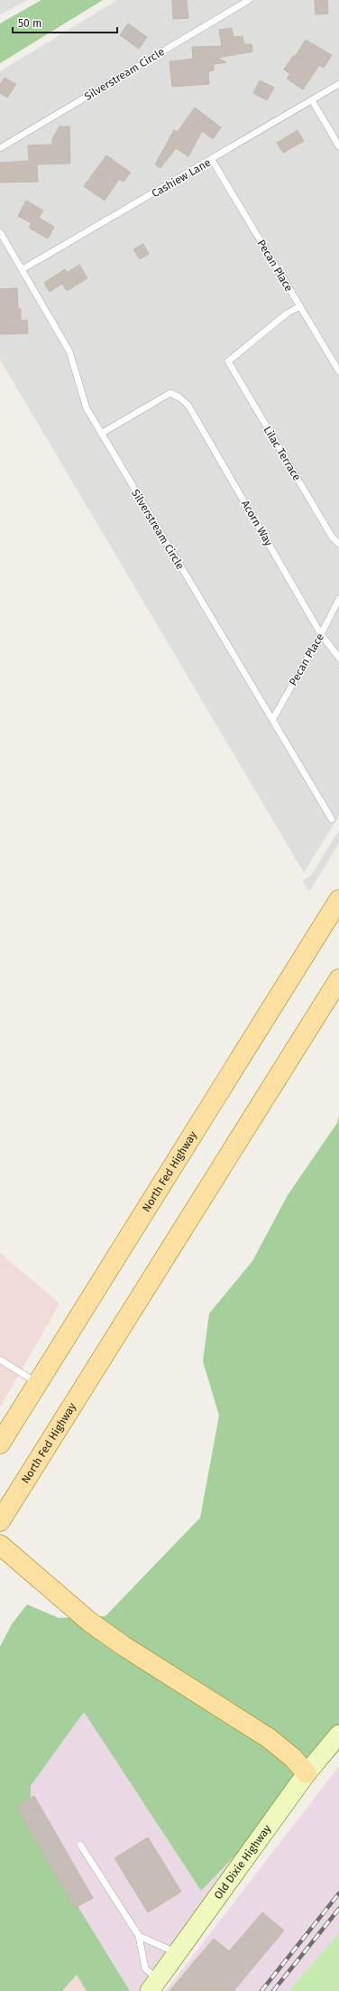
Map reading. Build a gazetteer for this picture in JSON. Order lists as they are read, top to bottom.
{
  "streets": {
    "main road": ["North Fed Highway"],
    "street": ["Old Dixie Highway"],
    "lane": [
      "Silverstream Circle",
      "Cashiew Lane",
      "Pecan Place",
      "Lilac Terrace",
      "Acorn Way"
    ]
  },
  "crossings": [
    ["Silverstream Circle", "Cashiew Lane"],
    ["Silverstream Circle", "Pecan Place"],
    ["Silverstream Circle", "Acorn Way"],
    ["Cashiew Lane", "Pecan Place"],
    ["Pecan Place", "Lilac Terrace"],
    ["Pecan Place", "Acorn Way"]
  ],
  "scale_bar": "50 m"
}
